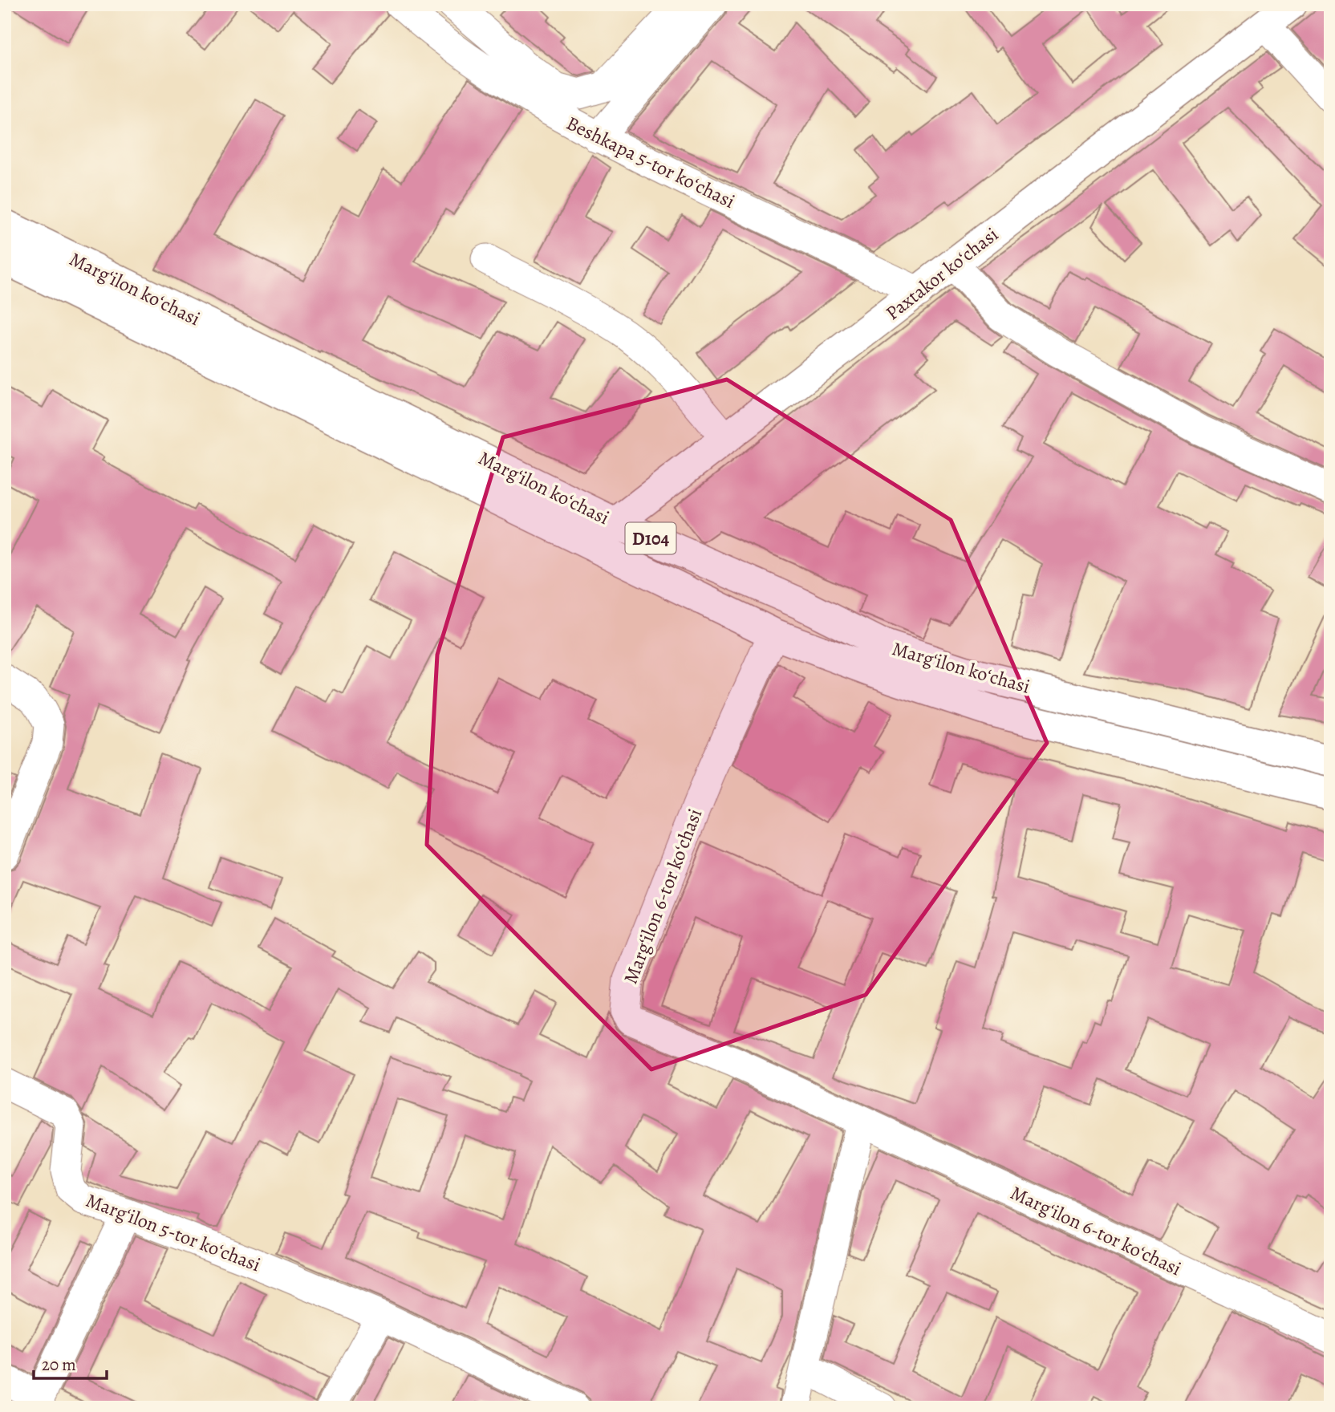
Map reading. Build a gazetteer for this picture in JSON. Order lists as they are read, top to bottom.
{
  "streets": {
    "main road": ["Paxtakor koʻchasi", "Margʻilon koʻchasi", "D104"],
    "street": ["Beshkapa 5-tor koʻchasi", "Margʻilon 6-tor koʻchasi", "Margʻilon 5-tor koʻchasi"]
  },
  "crossings": [
    ["Beshkapa 5-tor koʻchasi", "Paxtakor koʻchasi"],
    ["Paxtakor koʻchasi", "Margʻilon koʻchasi"],
    ["Margʻilon koʻchasi", "Margʻilon 6-tor koʻchasi"]
  ],
  "scale_bar": "20 m"
}
